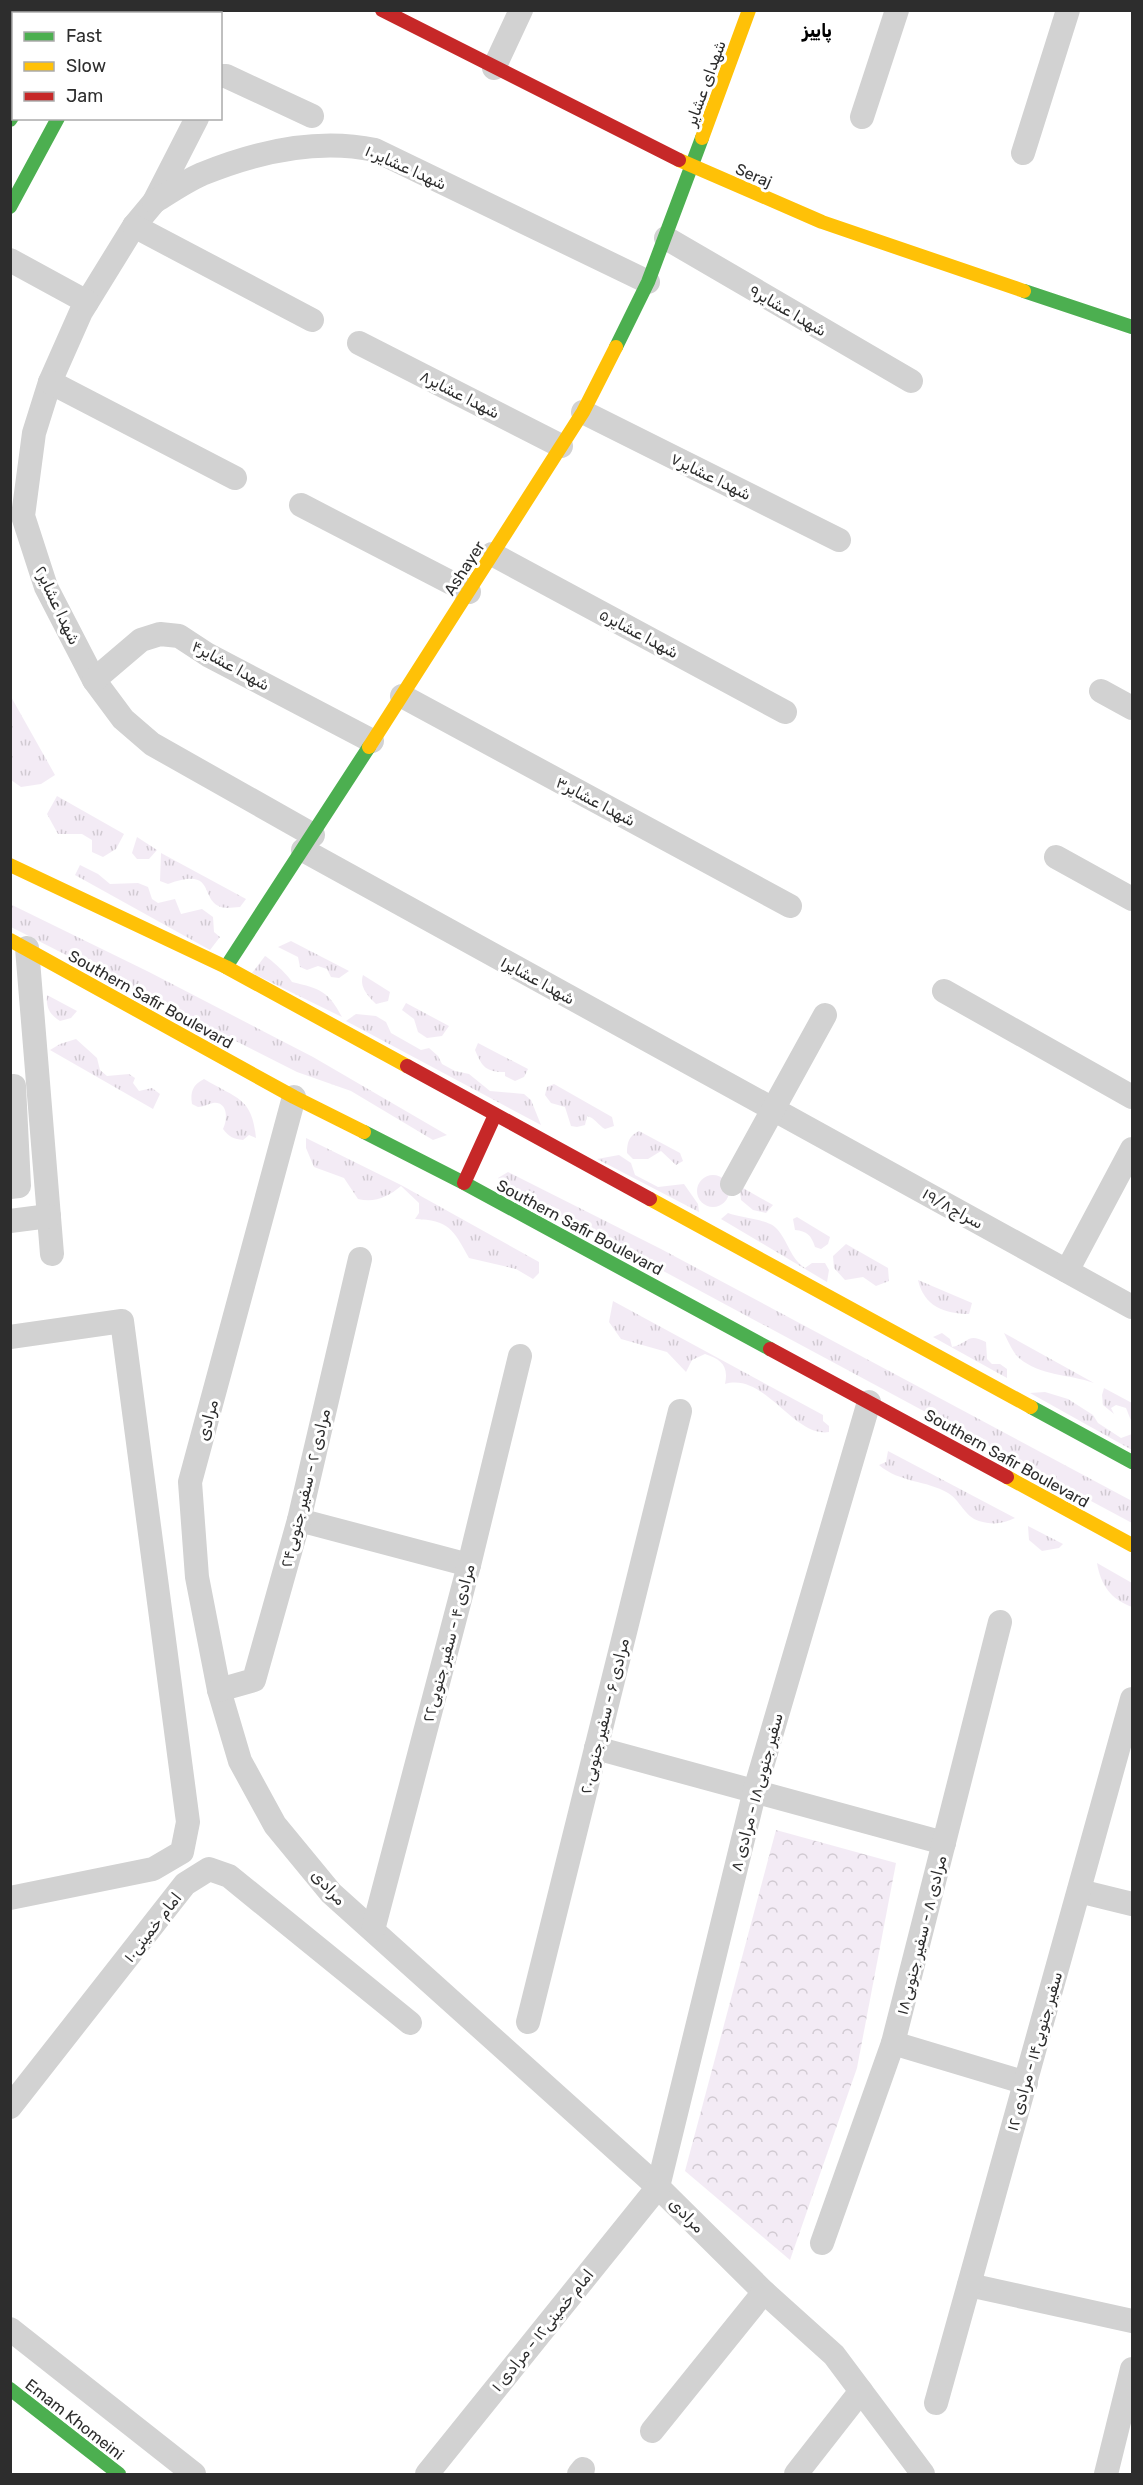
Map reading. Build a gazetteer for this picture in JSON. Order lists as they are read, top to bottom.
{
  "streets": {
    "main road": [
      "شهدای عشایر",
      "Seraj",
      "Ashayer",
      "Southern Safir Boulevard",
      "Emam Khomeini"
    ],
    "street": [
      "شهدا عشایر۱۰",
      "شهدا عشایر۹",
      "شهدا عشایر۸",
      "شهدا عشایر۷",
      "شهدا عشایر۲",
      "شهدا عشایر۵",
      "شهدا عشایر۴",
      "شهدا عشایر۳",
      "شهدا عشایر۱",
      "سراج۱۹/۸",
      "مرادی",
      "مرادی ۲ - سفیر جنوبی۲۴",
      "مرادی ۴ - سفیر جنوبی۲۲",
      "مرادی ۶ - سفیر جنوبی۲۰",
      "سفیر جنوبی۱۸ - مرادی ۸",
      "امام خمینی۱۰",
      "مرادی ۸ - سفیر جنوبی۱۸",
      "سفیر جنوبی۱۴ - مرادی ۱۲",
      "امام خمینی۱۲ - مرادی ۱"
    ]
  },
  "crossings": [
    ["شهدای عشایر", "Seraj"],
    ["شهدای عشایر", "Ashayer"],
    ["شهدا عشایر۱۰", "Ashayer"],
    ["شهدا عشایر۱۰", "شهدا عشایر۲"],
    ["Seraj", "Ashayer"],
    ["شهدا عشایر۹", "Ashayer"],
    ["شهدا عشایر۸", "Ashayer"],
    ["شهدا عشایر۷", "Ashayer"],
    ["Ashayer", "شهدا عشایر۲"],
    ["Ashayer", "شهدا عشایر۵"],
    ["Ashayer", "شهدا عشایر۴"],
    ["Ashayer", "شهدا عشایر۳"],
    ["Ashayer", "شهدا عشایر۱"],
    ["شهدا عشایر۲", "شهدا عشایر۴"],
    ["شهدا عشایر۲", "شهدا عشایر۱"],
    ["شهدا عشایر۱", "سراج۱۹/۸"],
    ["Southern Safir Boulevard", "مرادی"],
    ["Southern Safir Boulevard", "سفیر جنوبی۱۸ - مرادی ۸"],
    ["مرادی", "مرادی ۲ - سفیر جنوبی۲۴"],
    ["مرادی", "مرادی ۴ - سفیر جنوبی۲۲"],
    ["مرادی", "سفیر جنوبی۱۸ - مرادی ۸"],
    ["مرادی", "امام خمینی۱۲ - مرادی ۱"],
    ["سفیر جنوبی۱۸ - مرادی ۸", "امام خمینی۱۲ - مرادی ۱"]
  ],
  "districts": ["پاییز"],
  "legend": ["Fast", "Slow", "Jam"]
}
